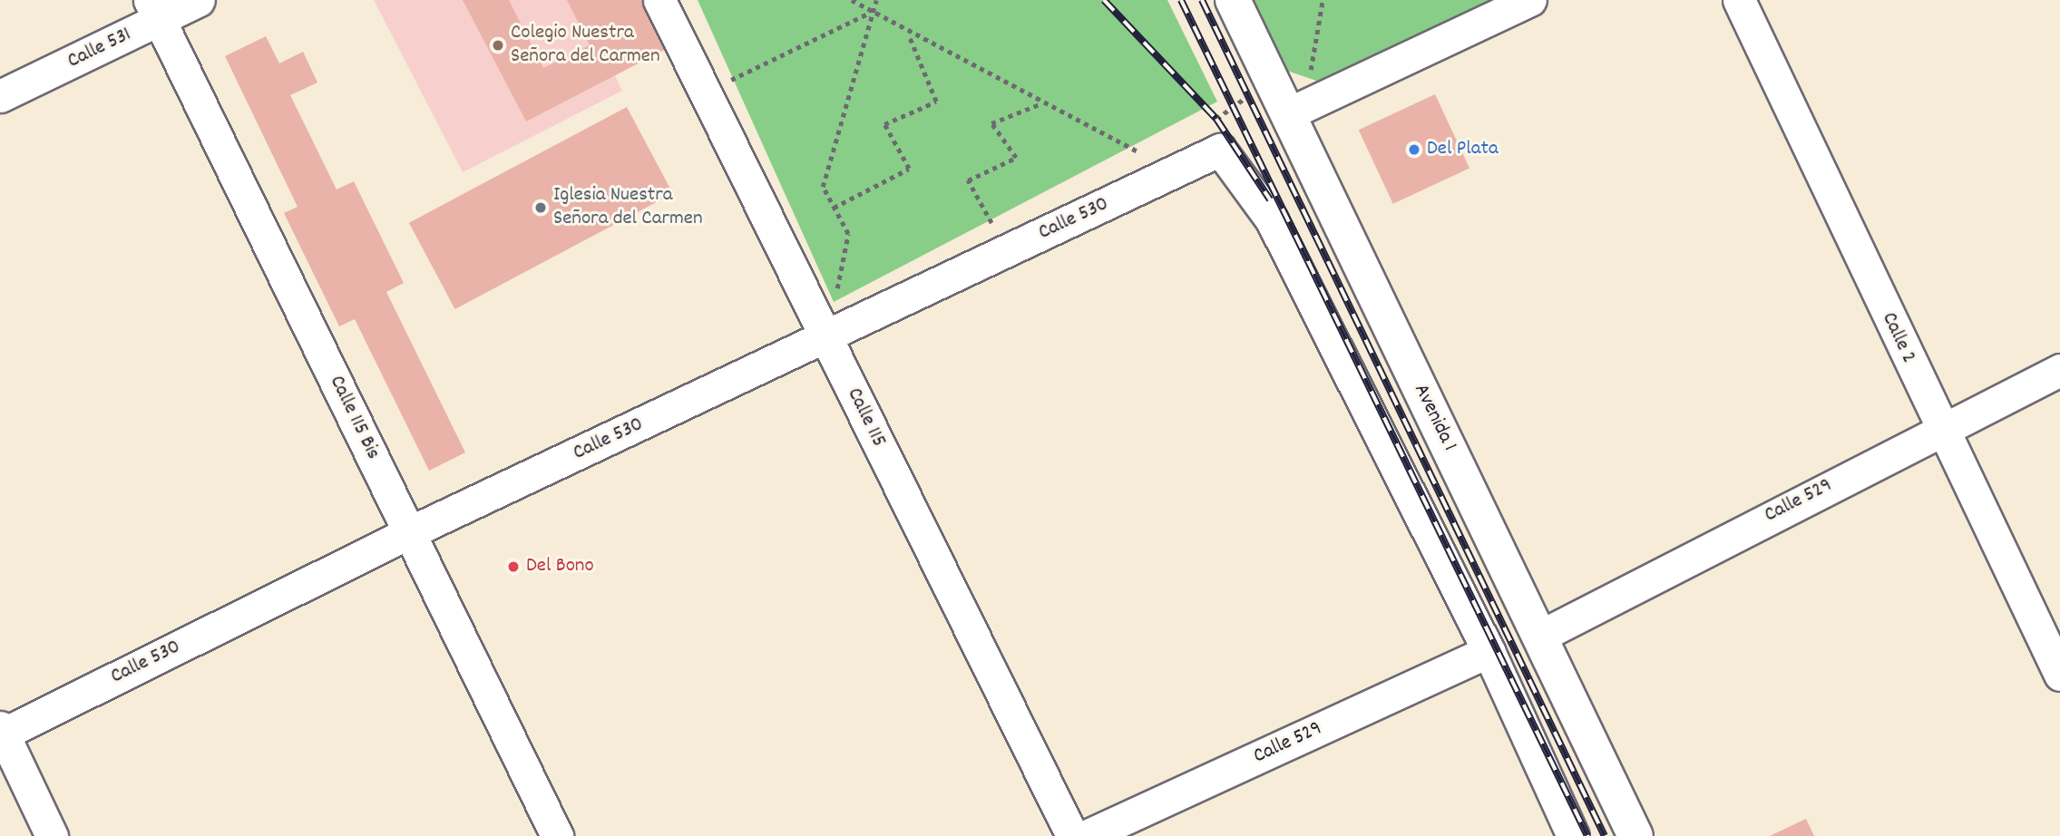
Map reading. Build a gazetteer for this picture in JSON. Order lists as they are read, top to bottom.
{
  "streets": {
    "street": [
      "Calle 531",
      "Calle 530",
      "Calle 2",
      "Calle 115 Bis",
      "Calle 115",
      "Avenida 1",
      "Calle 529"
    ]
  },
  "crossings": [
    ["Calle 531", "Calle 115 Bis"],
    ["Calle 530", "Calle 115 Bis"],
    ["Calle 530", "Calle 115"],
    ["Calle 530", "Calle 529"],
    ["Calle 2", "Calle 529"],
    ["Avenida 1", "Calle 529"]
  ],
  "places": [
    "Colegio Nuestra Señora del Carmen",
    "Del Plata",
    "Iglesia Nuestra Señora del Carmen",
    "Del Bono"
  ]
}
